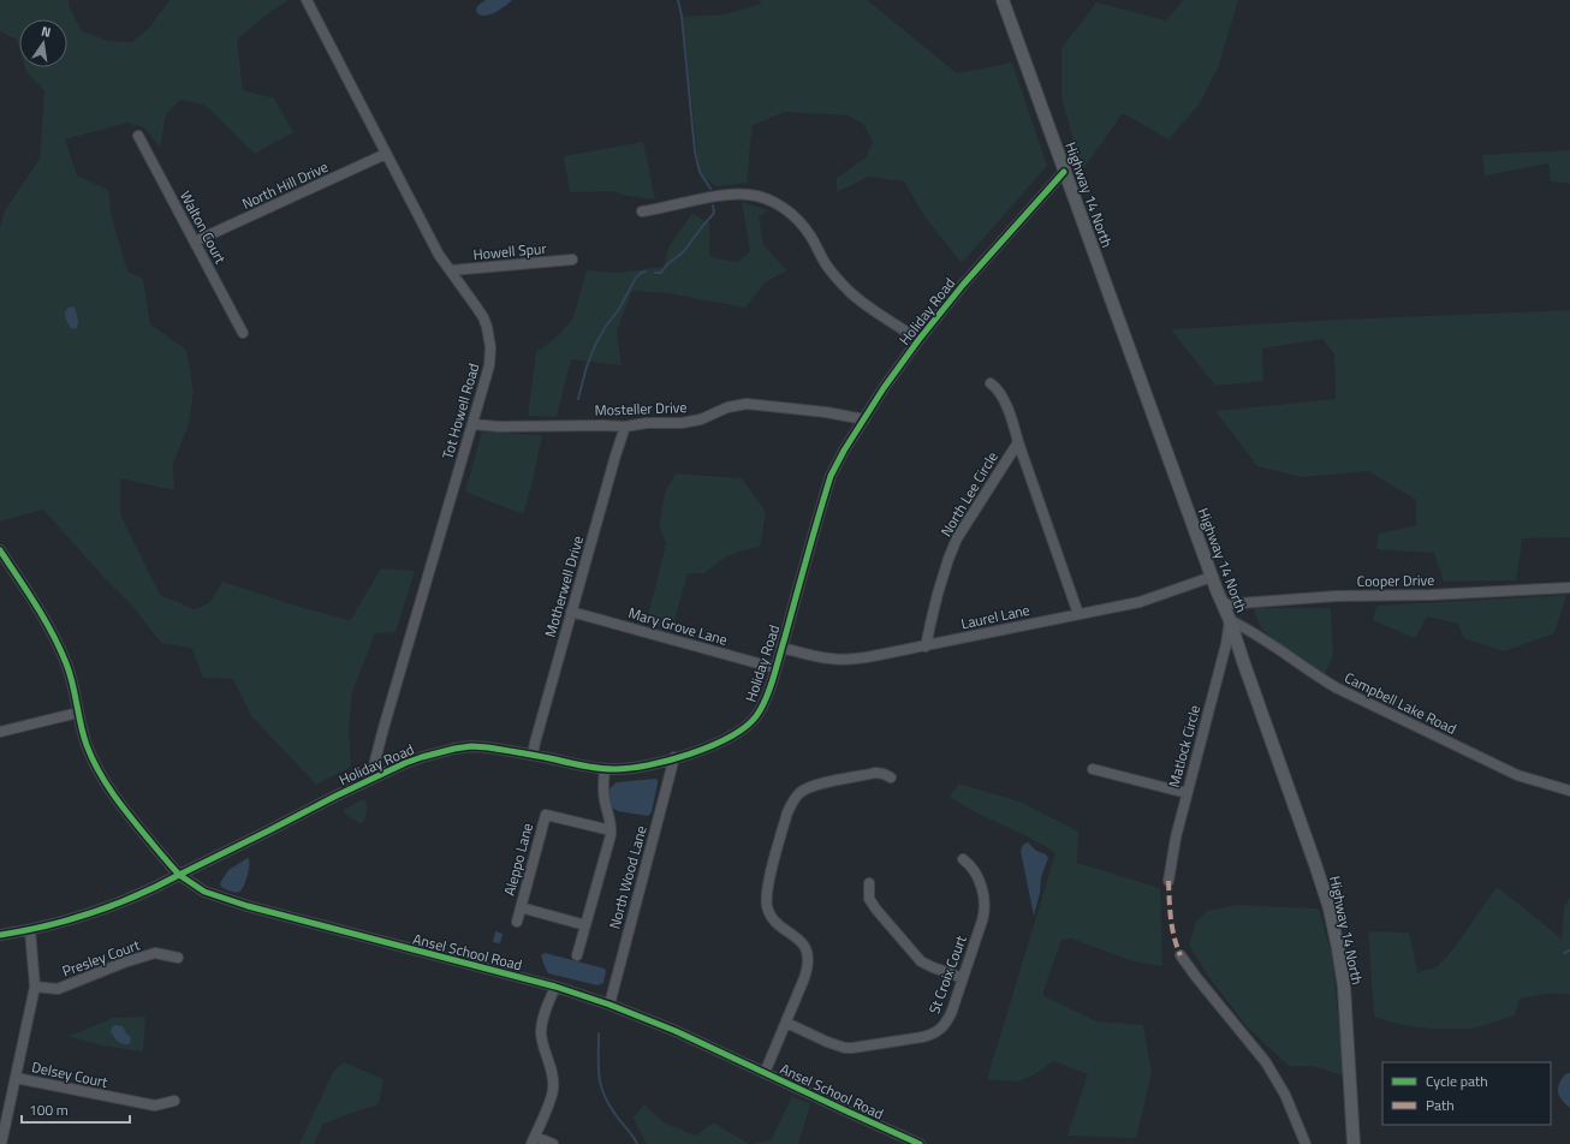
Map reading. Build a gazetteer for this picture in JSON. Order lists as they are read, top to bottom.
{
  "streets": {
    "main road": ["Highway 14 North"],
    "street": [
      "North Hill Drive",
      "Walton Court",
      "Howell Spur",
      "Holiday Road",
      "Mosteller Drive",
      "Tot Howell Road",
      "North Lee Circle",
      "Cooper Drive",
      "Motherwell Drive",
      "Laurel Lane",
      "Mary Grove Lane",
      "Campbell Lake Road",
      "Matlock Circle",
      "Aleppo Lane",
      "North Wood Lane",
      "Ansel School Road",
      "Presley Court",
      "St Croix Court",
      "Delsey Court"
    ]
  },
  "crossings": [
    ["North Hill Drive", "Walton Court"],
    ["North Hill Drive", "Tot Howell Road"],
    ["Highway 14 North", "Holiday Road"],
    ["Highway 14 North", "Cooper Drive"],
    ["Highway 14 North", "Laurel Lane"],
    ["Highway 14 North", "Campbell Lake Road"],
    ["Highway 14 North", "Matlock Circle"],
    ["Howell Spur", "Tot Howell Road"],
    ["Holiday Road", "Mosteller Drive"],
    ["Holiday Road", "Tot Howell Road"],
    ["Holiday Road", "Motherwell Drive"],
    ["Holiday Road", "Laurel Lane"],
    ["Holiday Road", "Mary Grove Lane"],
    ["Holiday Road", "North Wood Lane"],
    ["Holiday Road", "Ansel School Road"],
    ["Mosteller Drive", "Tot Howell Road"],
    ["Mosteller Drive", "Motherwell Drive"],
    ["North Lee Circle", "Laurel Lane"],
    ["Motherwell Drive", "Mary Grove Lane"],
    ["Campbell Lake Road", "Matlock Circle"],
    ["North Wood Lane", "Ansel School Road"]
  ],
  "legend": ["Cycle path", "Path"],
  "scale_bar": "100 m",
  "north": "top"
}
